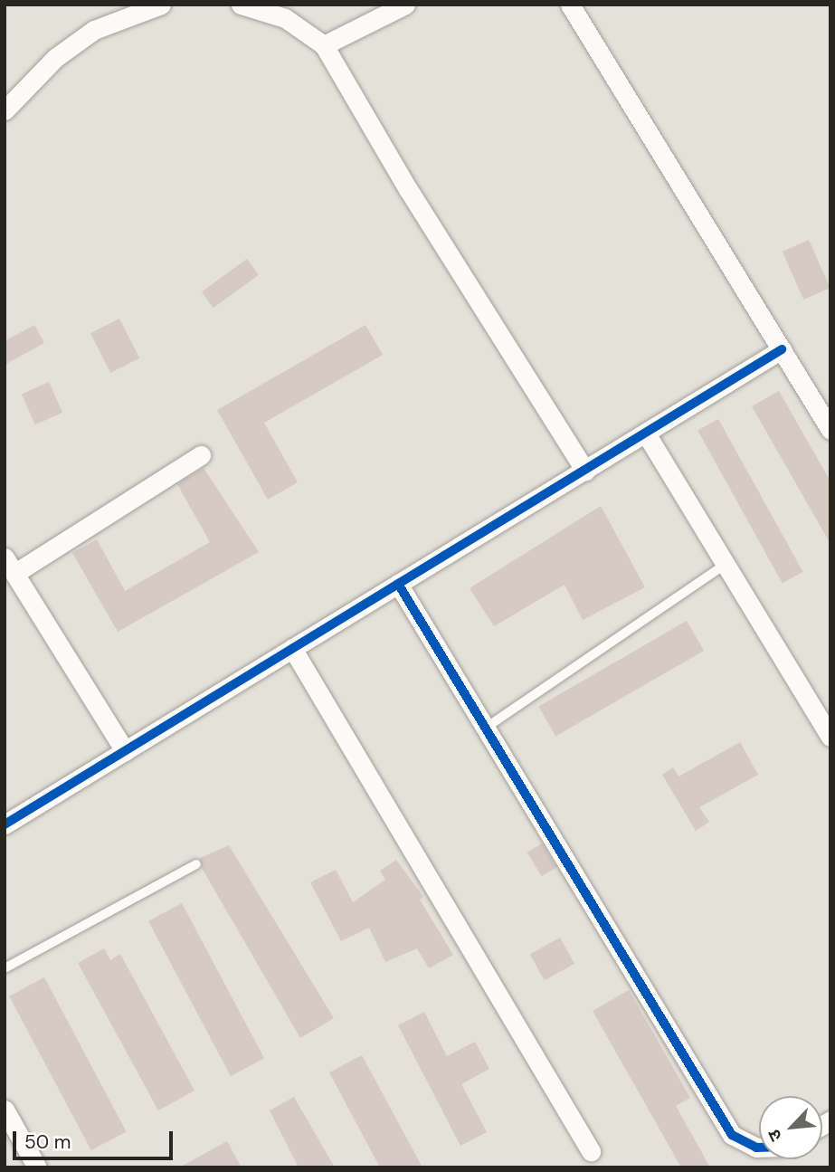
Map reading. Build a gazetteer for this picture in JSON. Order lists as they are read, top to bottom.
{
  "scale_bar": "50 m",
  "north": "bottom left"
}
